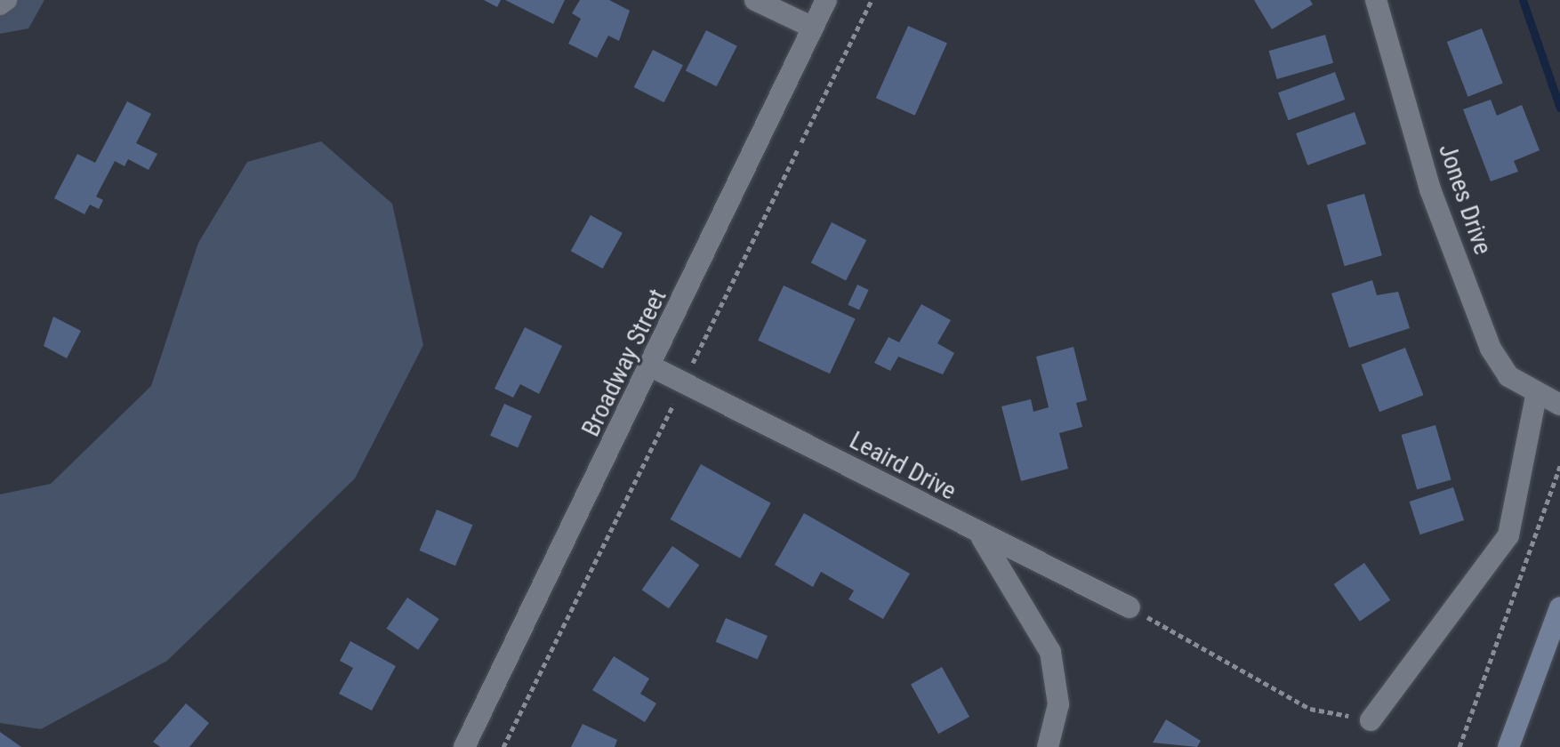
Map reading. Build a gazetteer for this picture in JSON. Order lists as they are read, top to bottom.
{
  "streets": {
    "street": ["Jones Drive", "Broadway Street", "Leaird Drive"]
  },
  "crossings": [
    ["Broadway Street", "Leaird Drive"]
  ]
}
